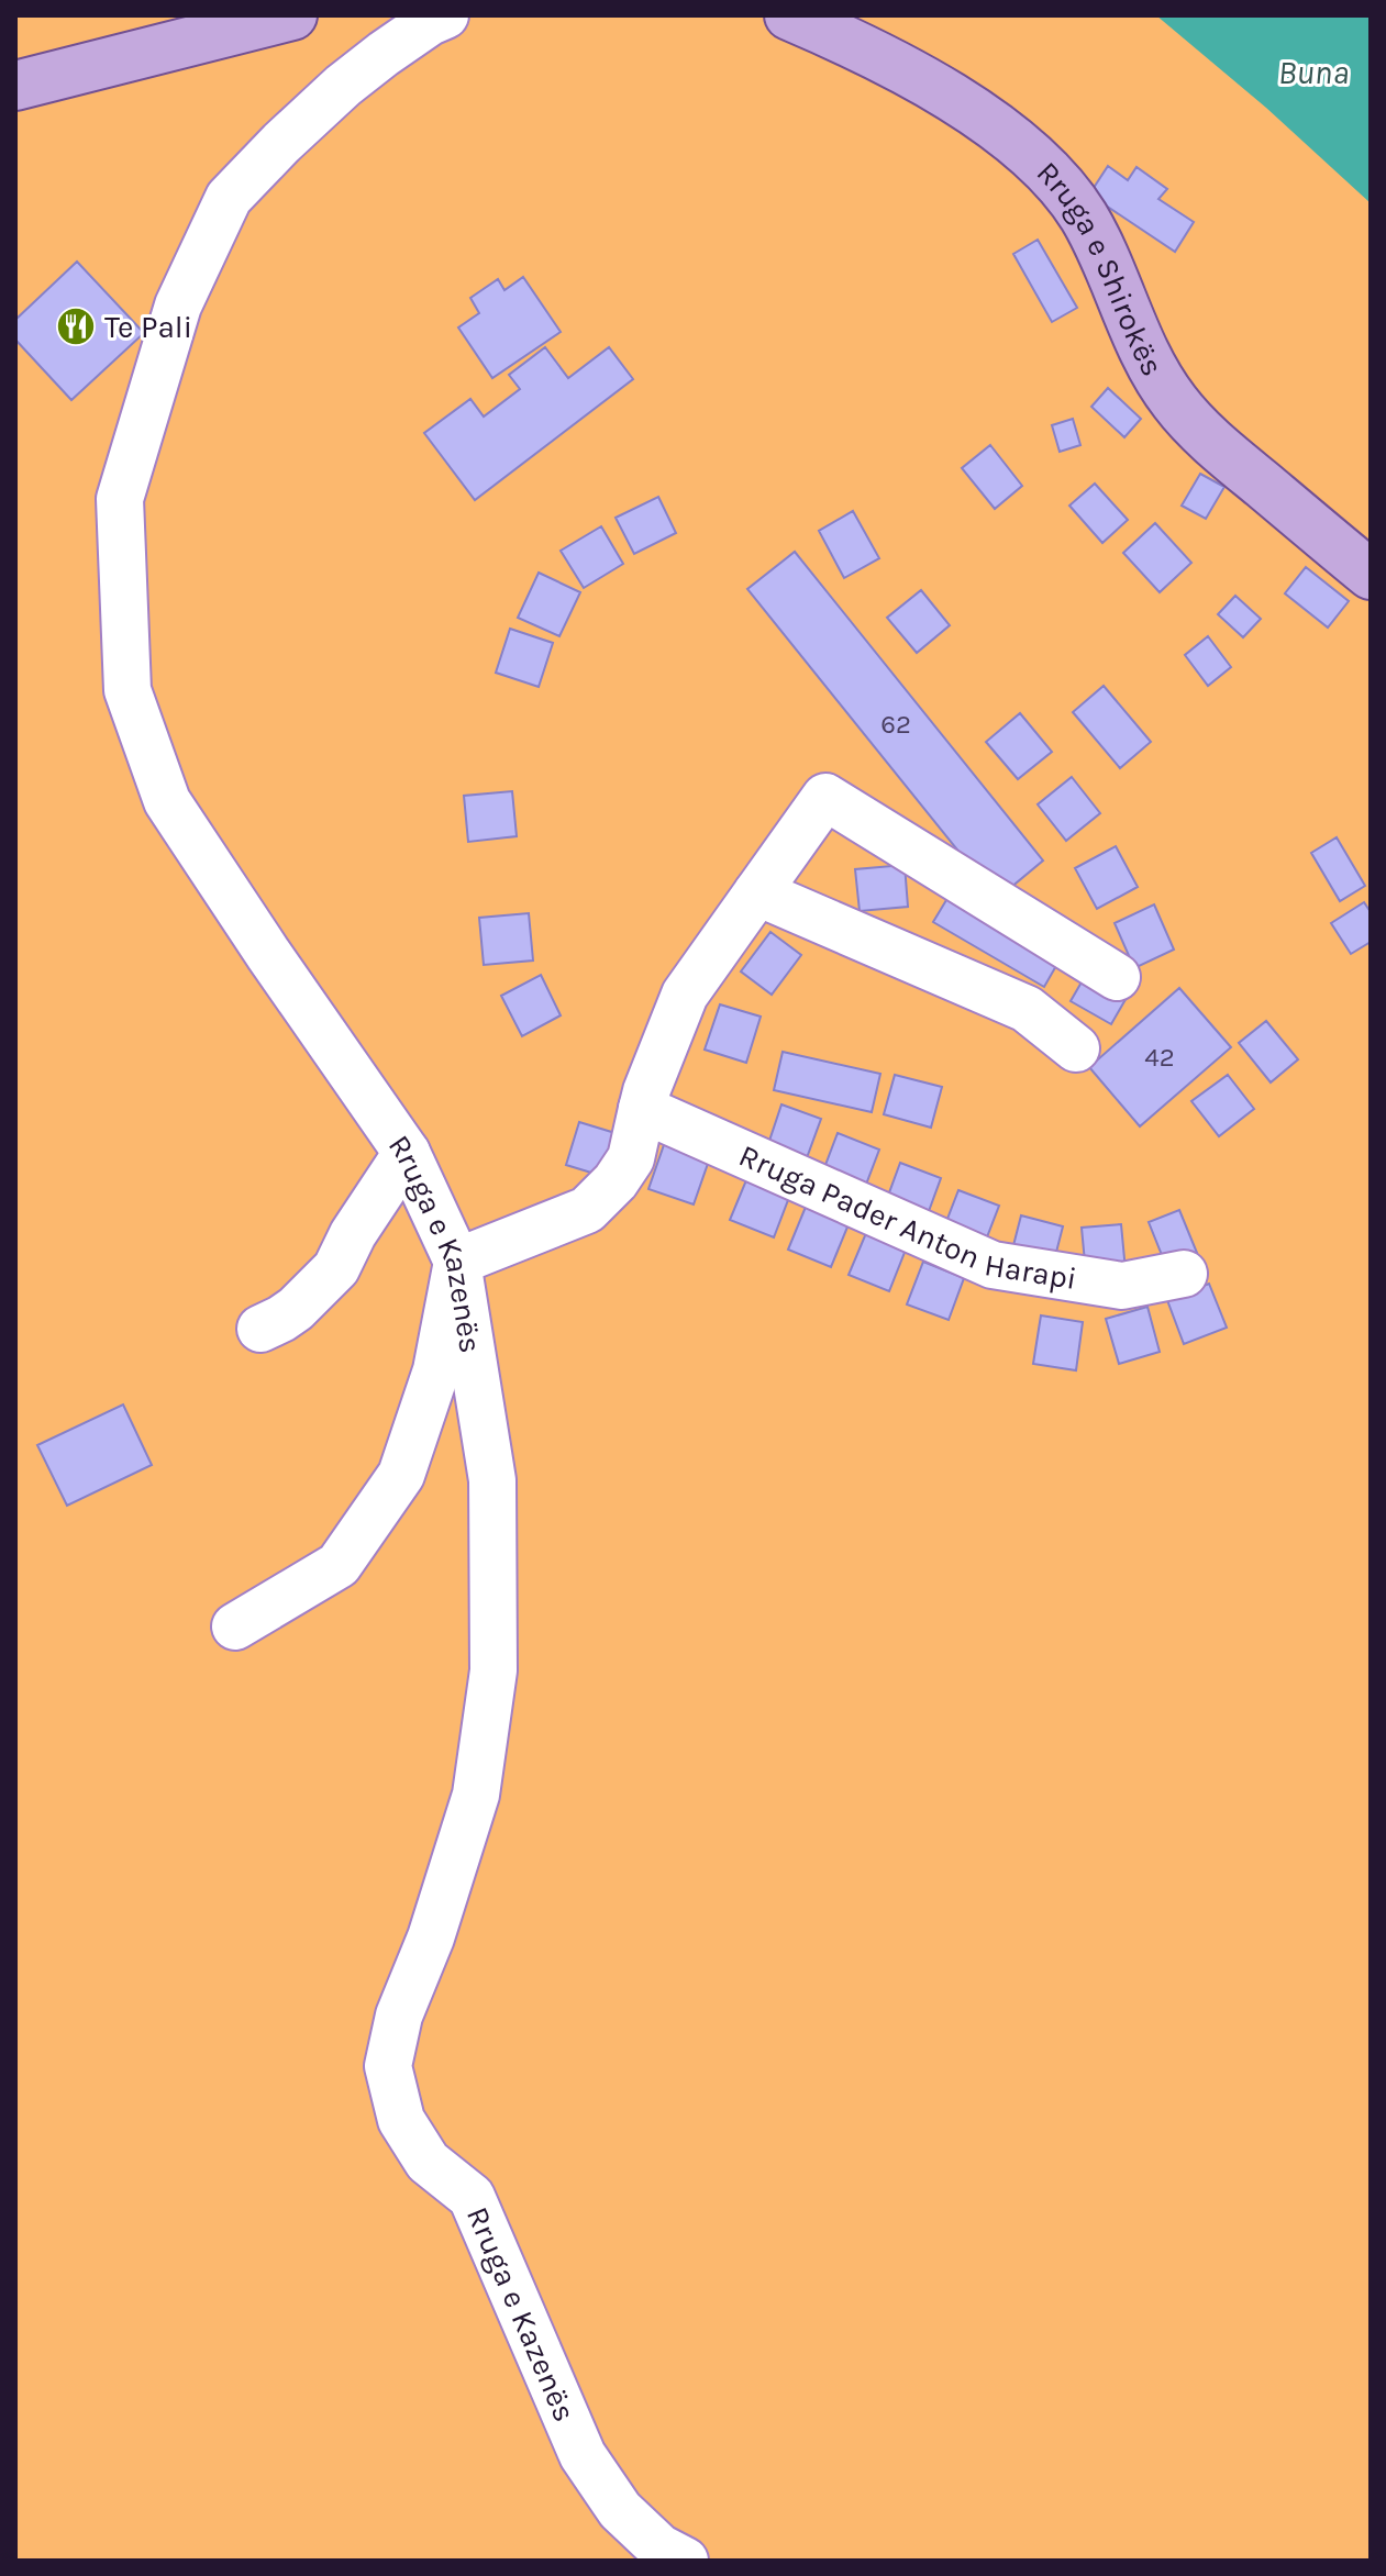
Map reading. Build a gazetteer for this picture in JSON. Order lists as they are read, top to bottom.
{
  "streets": {
    "main road": ["Rruga e Shirokës"],
    "street": ["Rruga Pader Anton Harapi", "Rruga e Kazenës"]
  },
  "water": ["Buna"],
  "places": {
    "restaurant": ["Te Pali"]
  },
  "house_numbers": ["62", "42"]
}
